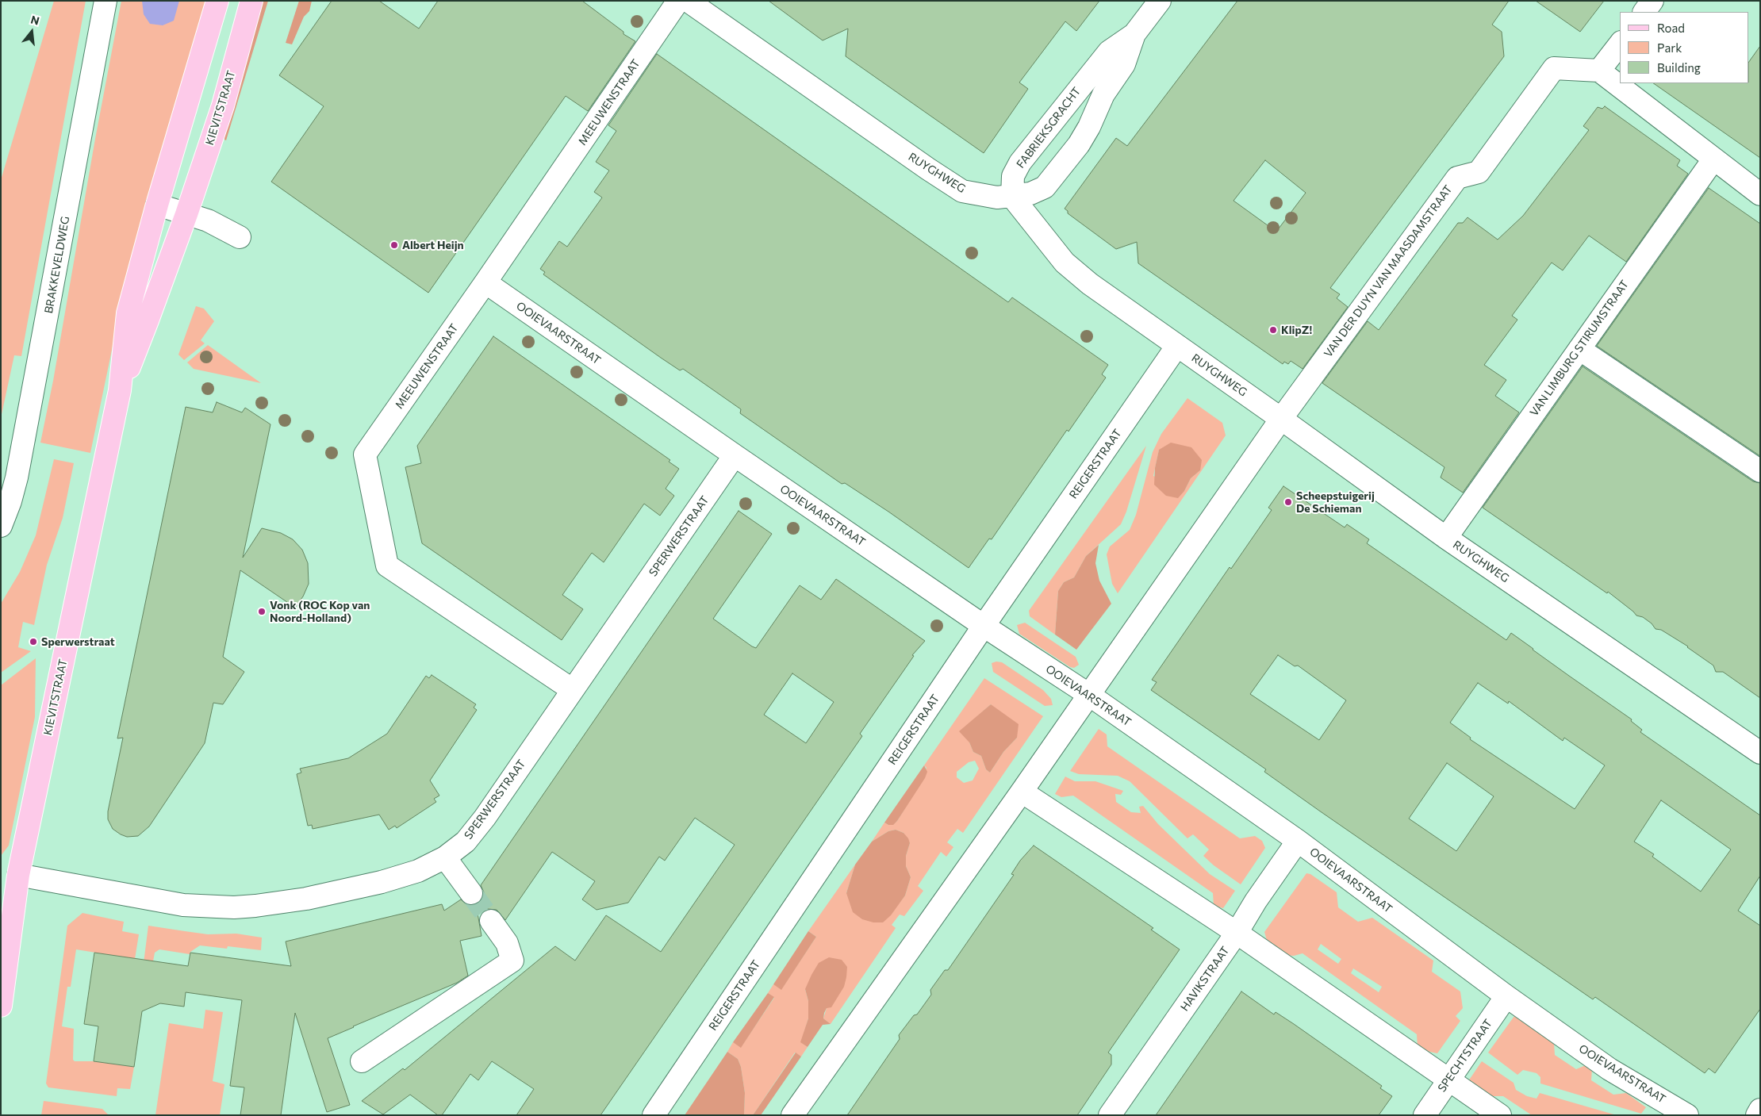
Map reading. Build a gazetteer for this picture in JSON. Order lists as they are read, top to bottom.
{
  "streets": {
    "main road": ["KIEVITSTRAAT"],
    "street": [
      "MEEUWENSTRAAT",
      "FABRIEKSGRACHT",
      "RUYGHWEG",
      "BRAKKEVELDWEG",
      "VAN DER DUYN VAN MAASDAMSTRAAT",
      "OOIEVAARSTRAAT",
      "VAN LIMBURG STIRUMSTRAAT",
      "REIGERSTRAAT",
      "SPERWERSTRAAT",
      "HAVIKSTRAAT",
      "SPECHTSTRAAT"
    ]
  },
  "crossings": [
    ["MEEUWENSTRAAT", "OOIEVAARSTRAAT"],
    ["MEEUWENSTRAAT", "SPERWERSTRAAT"],
    ["KIEVITSTRAAT", "SPERWERSTRAAT"],
    ["FABRIEKSGRACHT", "RUYGHWEG"],
    ["RUYGHWEG", "VAN DER DUYN VAN MAASDAMSTRAAT"],
    ["RUYGHWEG", "VAN LIMBURG STIRUMSTRAAT"],
    ["RUYGHWEG", "REIGERSTRAAT"],
    ["OOIEVAARSTRAAT", "REIGERSTRAAT"],
    ["OOIEVAARSTRAAT", "SPERWERSTRAAT"],
    ["OOIEVAARSTRAAT", "HAVIKSTRAAT"],
    ["OOIEVAARSTRAAT", "SPECHTSTRAAT"]
  ],
  "places": [
    "Albert Heijn",
    "KlipZ!",
    "Scheepstuigerij De Schieman",
    "Vonk (ROC Kop van Noord-Holland)",
    "Sperwerstraat"
  ],
  "legend": ["Road", "Park", "Building"],
  "north": "top"
}
